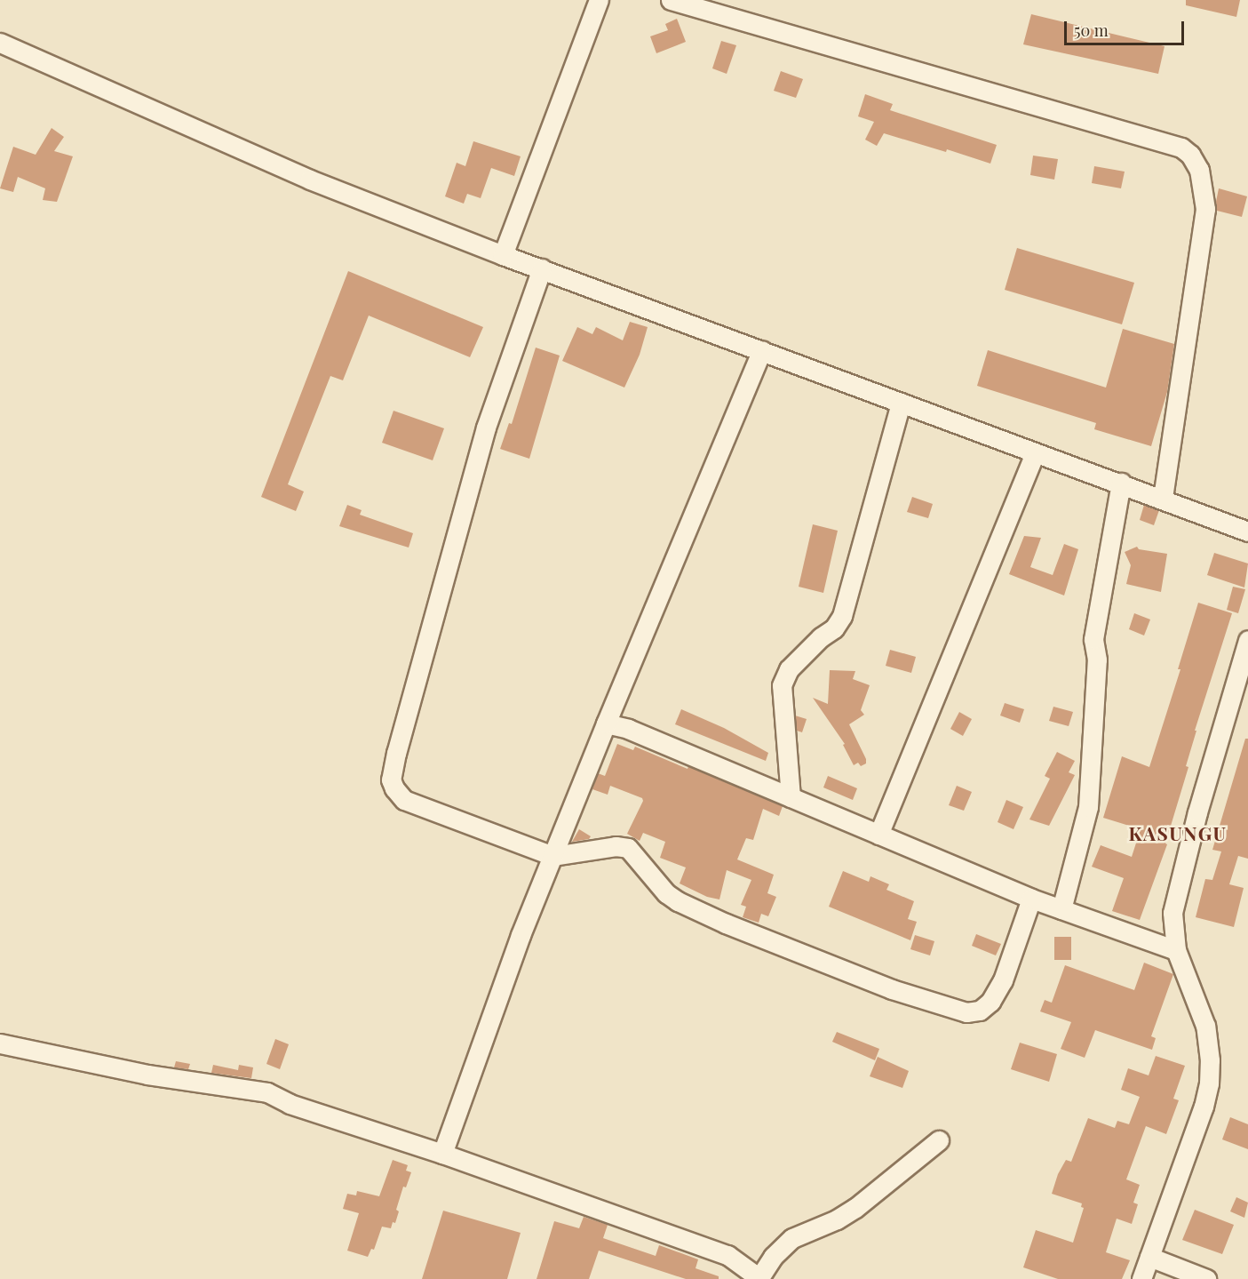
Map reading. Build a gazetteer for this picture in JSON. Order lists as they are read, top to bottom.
{
  "districts": ["KASUNGU"],
  "scale_bar": "50 m"
}
